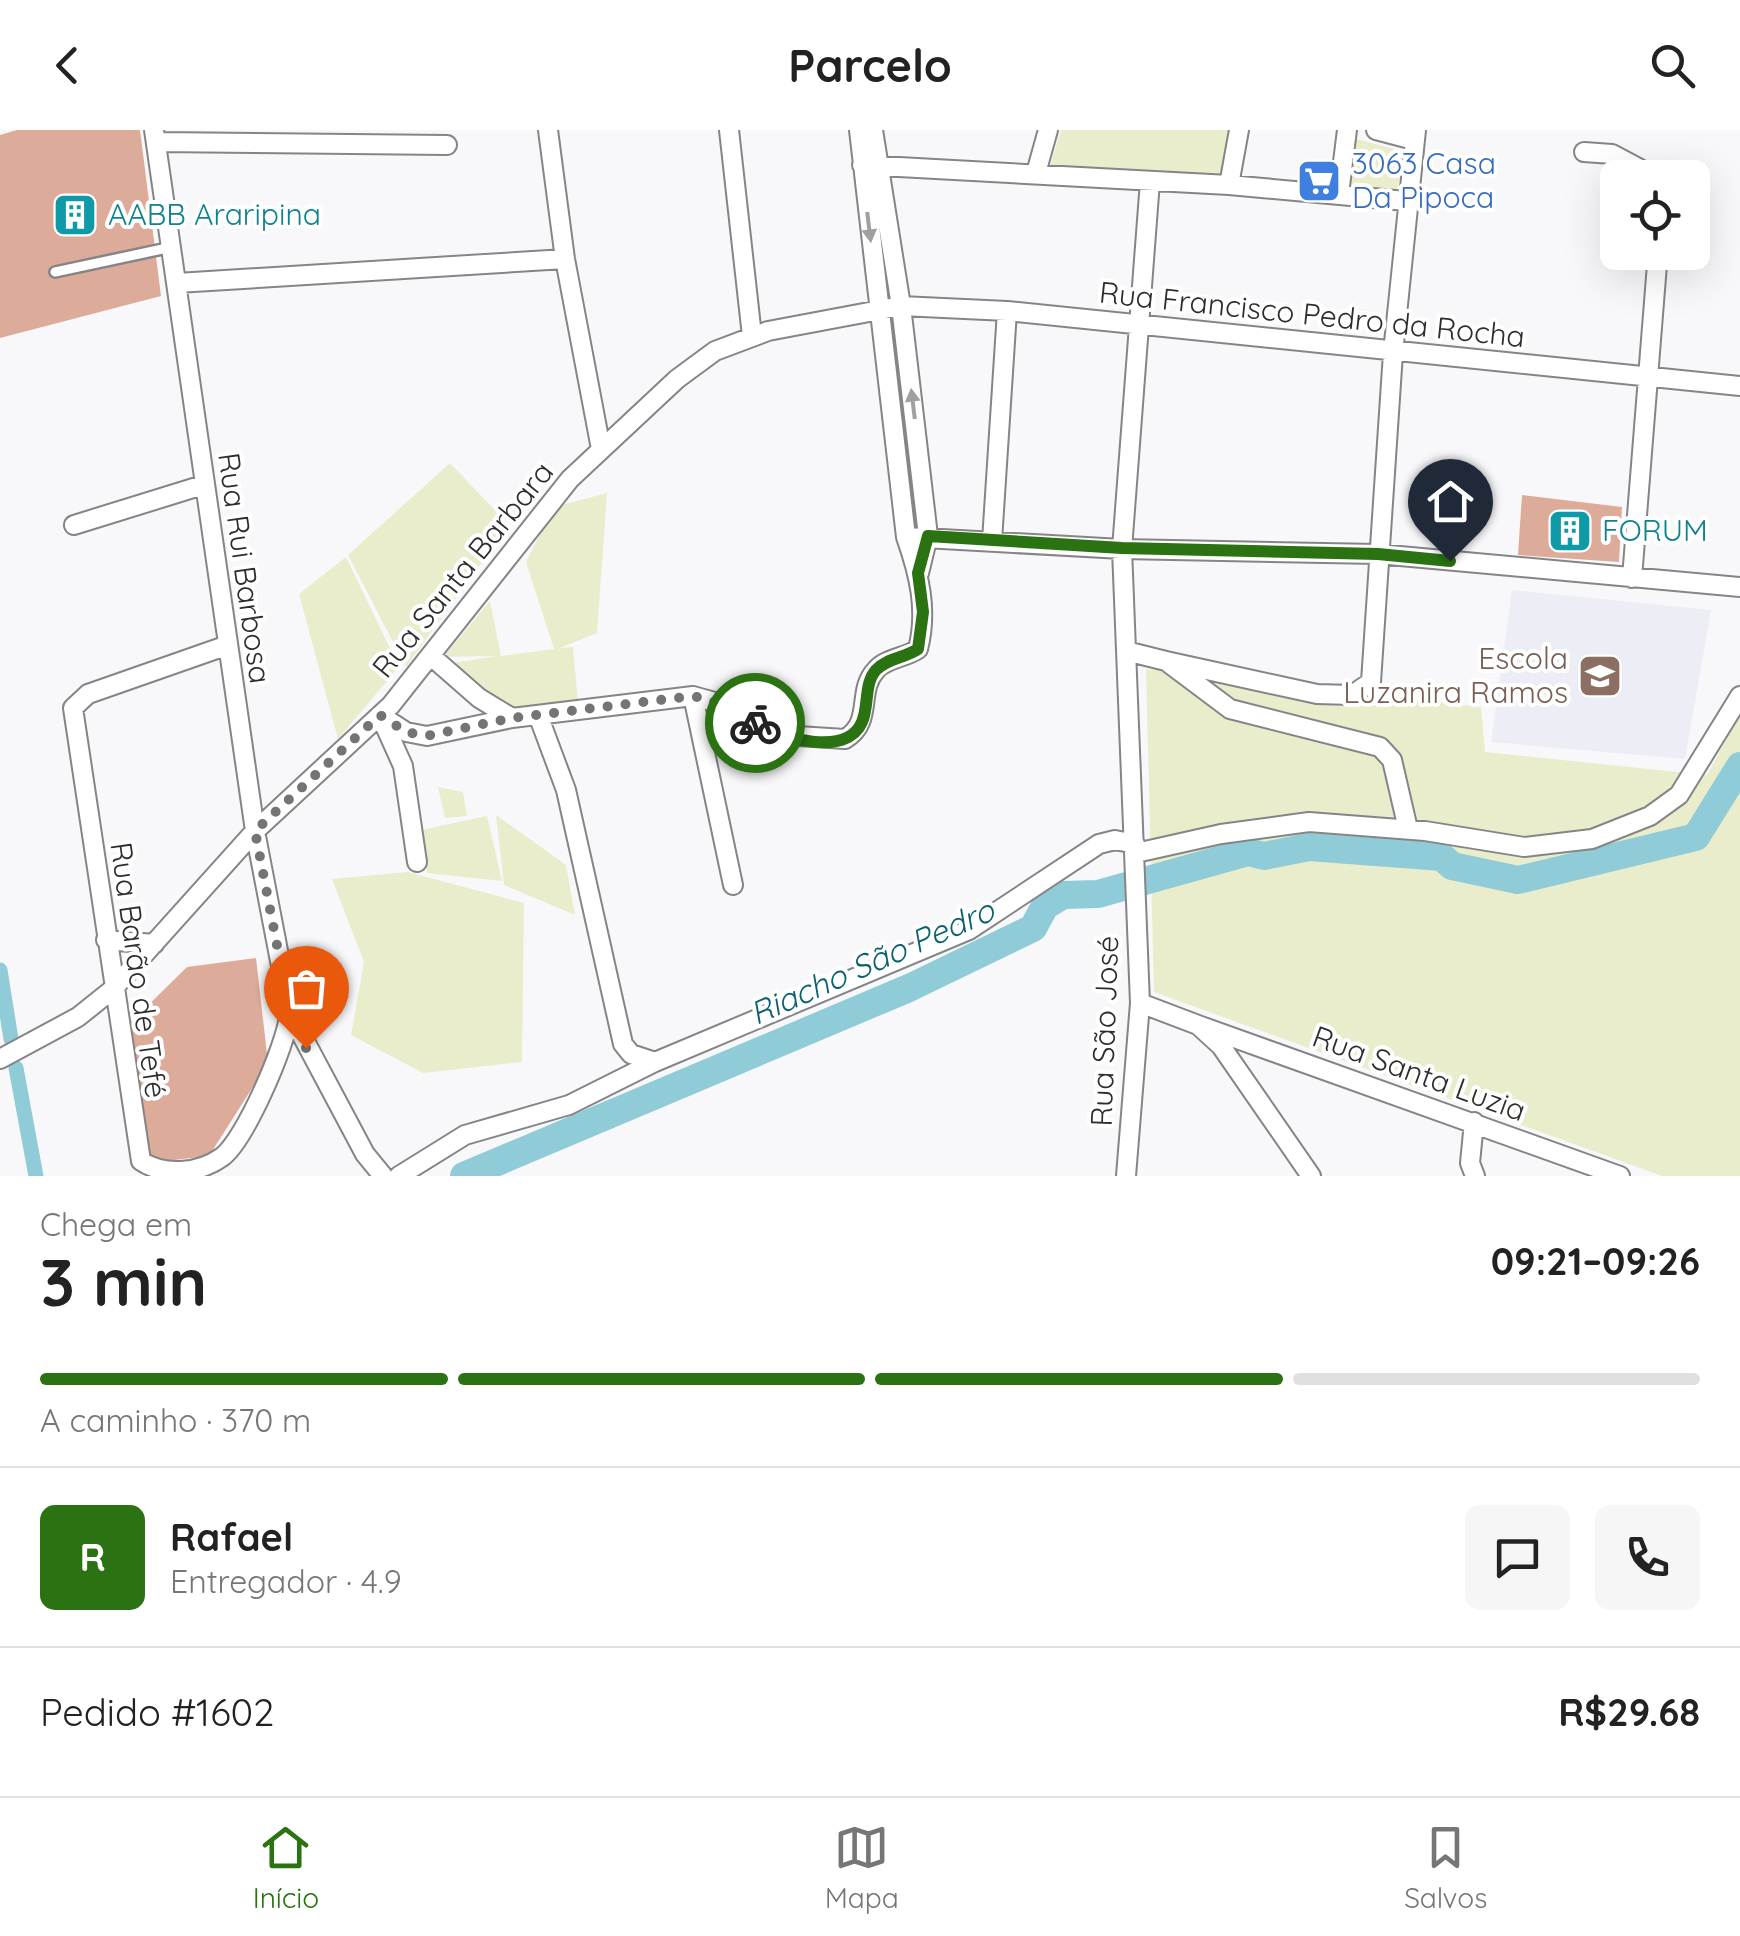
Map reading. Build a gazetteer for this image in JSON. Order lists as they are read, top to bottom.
{
  "streets": {
    "street": [
      "Rua Francisco Pedro da Rocha",
      "Rua Rui Barbosa",
      "Rua Santa Barbara",
      "Rua Barão de Tefé",
      "Rua São José",
      "Rua Santa Luzia"
    ]
  },
  "crossings": [
    ["Rua Francisco Pedro da Rocha", "Rua Santa Barbara"],
    ["Rua Francisco Pedro da Rocha", "Rua São José"],
    ["Rua Rui Barbosa", "Rua Santa Barbara"],
    ["Rua Rui Barbosa", "Rua Barão de Tefé"],
    ["Rua Santa Barbara", "Rua Barão de Tefé"],
    ["Rua São José", "Rua Santa Luzia"]
  ],
  "water": ["Riacho São Pedro"],
  "places": {
    "supermarket": ["3063 Casa Da Pipoca"],
    "building": ["AABB Araripina", "FORUM"],
    "school or university": ["Escola Luzanira Ramos"]
  },
  "page": {
    "header": "Parcelo",
    "heading": ["3 min", "Chega em", "09:21–09:26"],
    "panel": [
      "Rafael",
      "Entregador · 4.9",
      "Pedido #1602",
      "R$29.68"
    ],
    "bar": "A caminho · 370 m",
    "round": "R",
    "tabs": ["Início", "Mapa", "Salvos"]
  }
}
